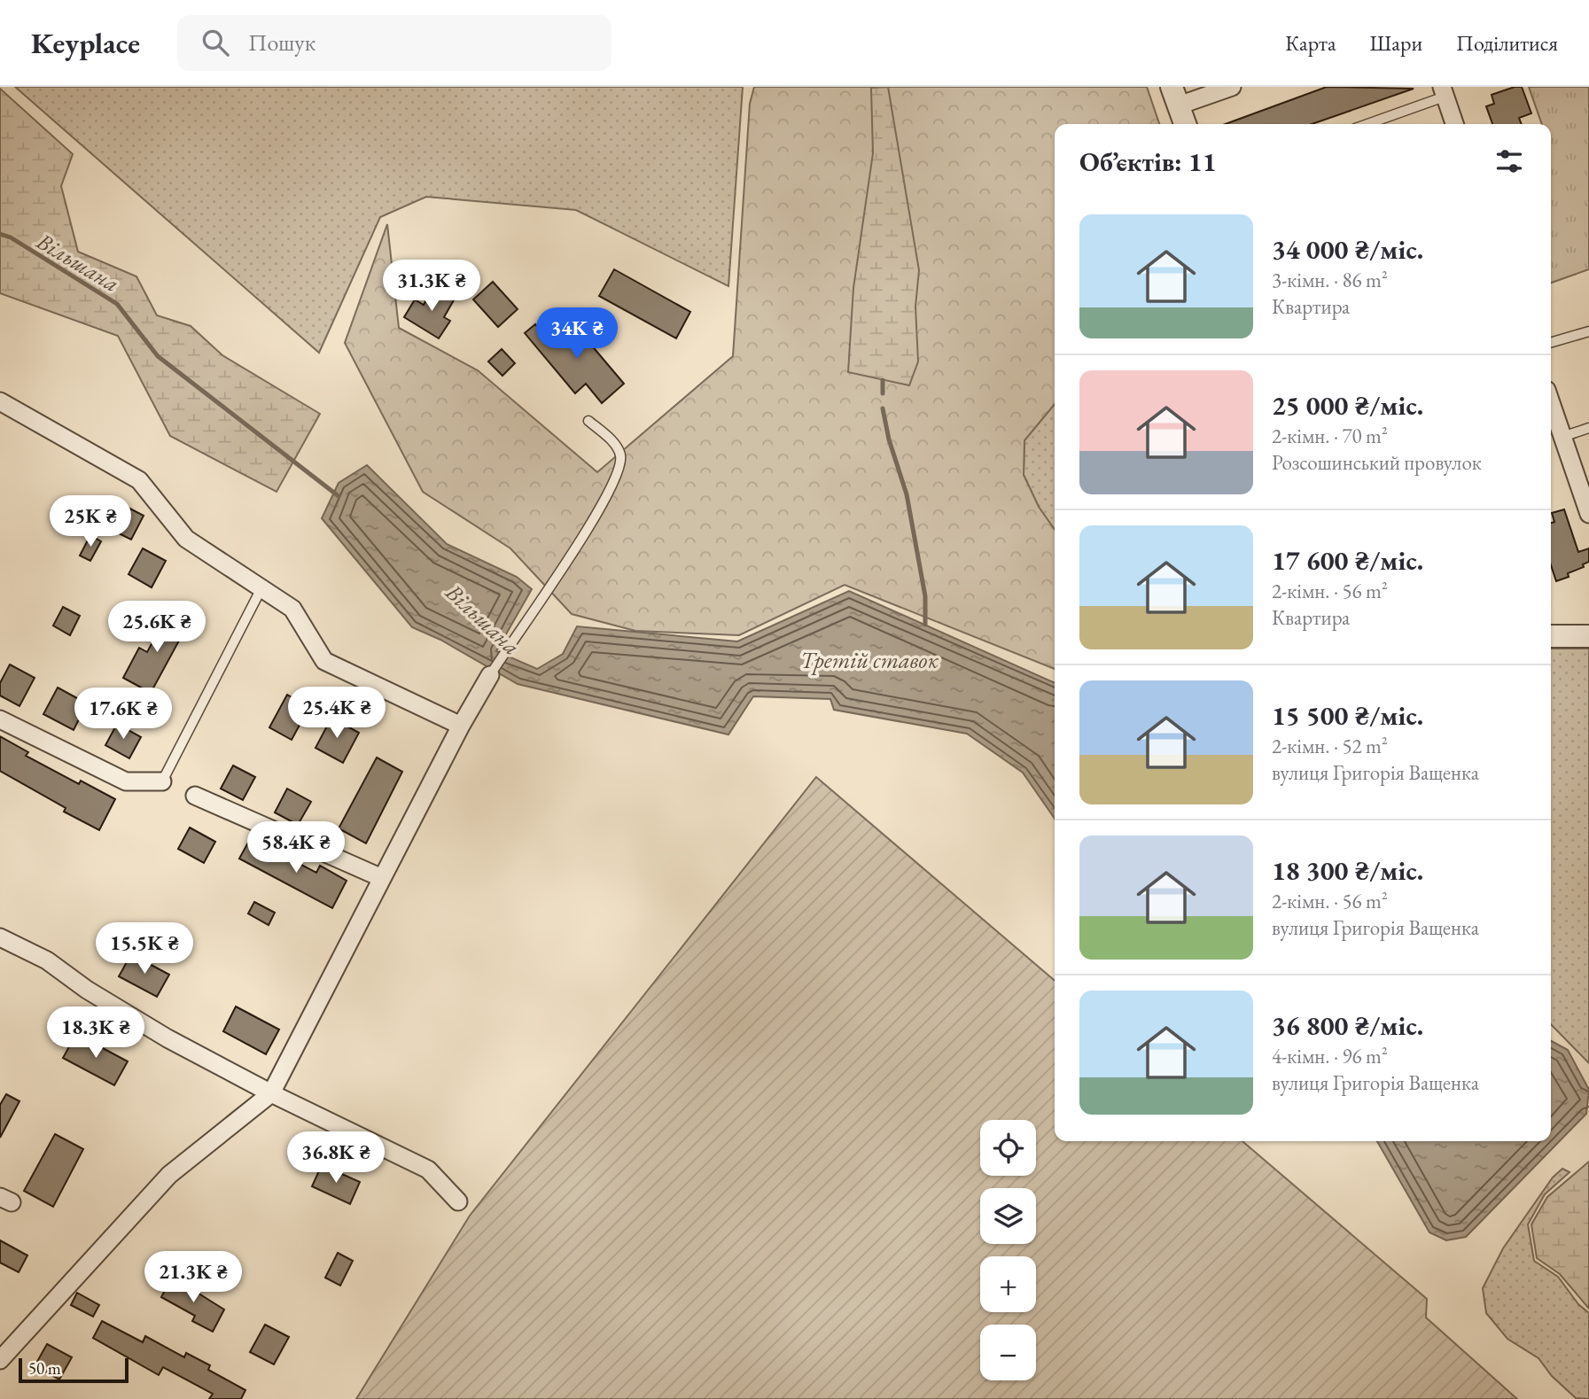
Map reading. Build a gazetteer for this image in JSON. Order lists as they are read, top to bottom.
{
  "water": ["Вільшана", "Третій ставок"],
  "scale_bar": "50 m",
  "page": {
    "header": "Keyplace",
    "search": "Пошук",
    "nav": ["Карта", "Шари", "Поділитися"],
    "heading": "Об’єктів: 11",
    "list": [
      {
        "name": "34 000 ₴/міс.",
        "note": "3-кімн. · 86 m² · Квартира"
      },
      {
        "name": "25 000 ₴/міс.",
        "note": "2-кімн. · 70 m² · Розсошинський провулок"
      },
      {
        "name": "17 600 ₴/міс.",
        "note": "2-кімн. · 56 m² · Квартира"
      },
      {
        "name": "15 500 ₴/міс.",
        "note": "2-кімн. · 52 m² · вулиця Григорія Ващенка"
      },
      {
        "name": "18 300 ₴/міс.",
        "note": "2-кімн. · 56 m² · вулиця Григорія Ващенка"
      },
      {
        "name": "36 800 ₴/міс.",
        "note": "4-кімн. · 96 m² · вулиця Григорія Ващенка"
      }
    ],
    "price": [
      "31.3K ₴",
      "34K ₴",
      "25K ₴",
      "25.6K ₴",
      "25.4K ₴",
      "17.6K ₴",
      "58.4K ₴",
      "15.5K ₴",
      "18.3K ₴",
      "36.8K ₴",
      "21.3K ₴"
    ],
    "map_buttons": ["+", "−"],
    "scale": "50 m"
  }
}
